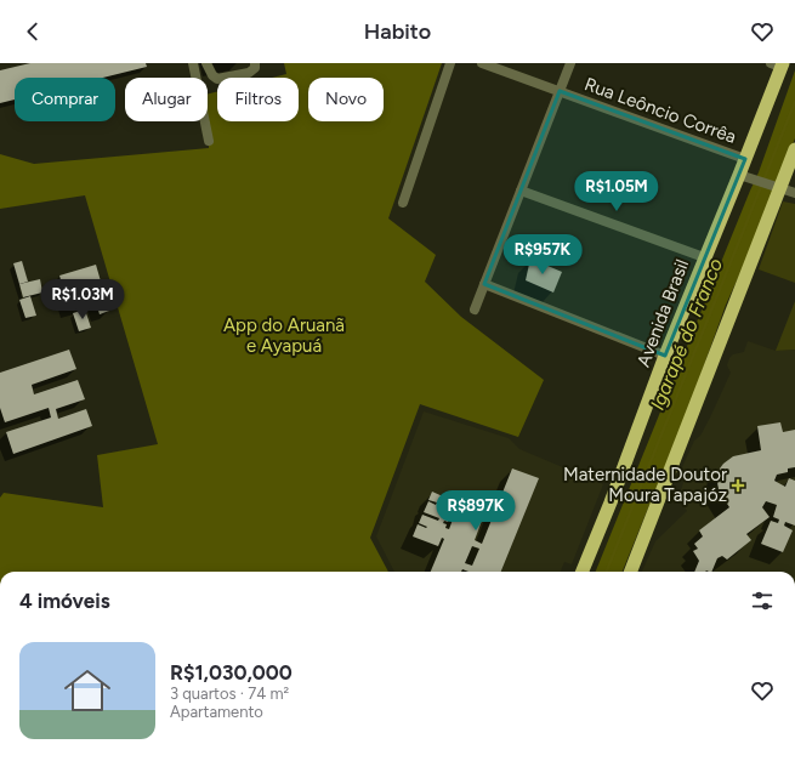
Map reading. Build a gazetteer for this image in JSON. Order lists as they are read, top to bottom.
{
  "streets": {
    "highway": ["Avenida Brasil"],
    "street": ["Rua Leôncio Corrêa"]
  },
  "crossings": [
    ["Rua Leôncio Corrêa", "Avenida Brasil"]
  ],
  "water": ["Igarapé do Franco"],
  "parks": ["App do Aruanã e Ayapuá"],
  "places": {
    "health": ["Maternidade Doutor Moura Tapajóz"]
  },
  "page": {
    "header": "Habito",
    "chip": [
      "Comprar",
      "Alugar",
      "Filtros",
      "Novo"
    ],
    "price": [
      "R$1.05M",
      "R$957K",
      "R$1.03M",
      "R$897K"
    ],
    "heading": "4 imóveis",
    "list": [
      {
        "name": "R$1,030,000",
        "note": "3 quartos · 74 m² · Apartamento"
      }
    ]
  }
}
